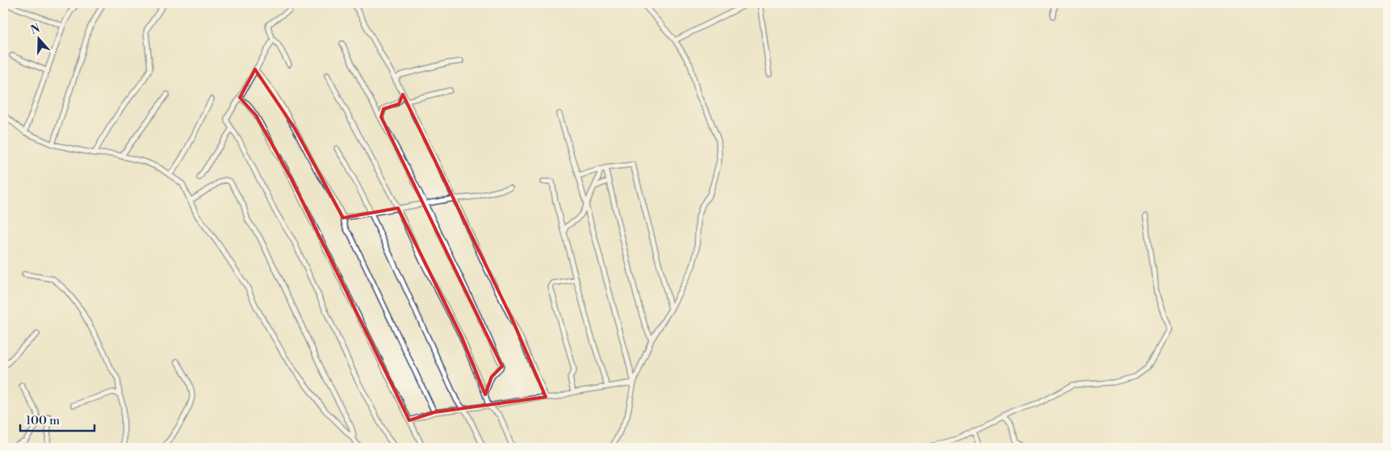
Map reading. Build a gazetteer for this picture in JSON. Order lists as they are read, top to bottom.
{
  "scale_bar": "100 m",
  "north": "top"
}
